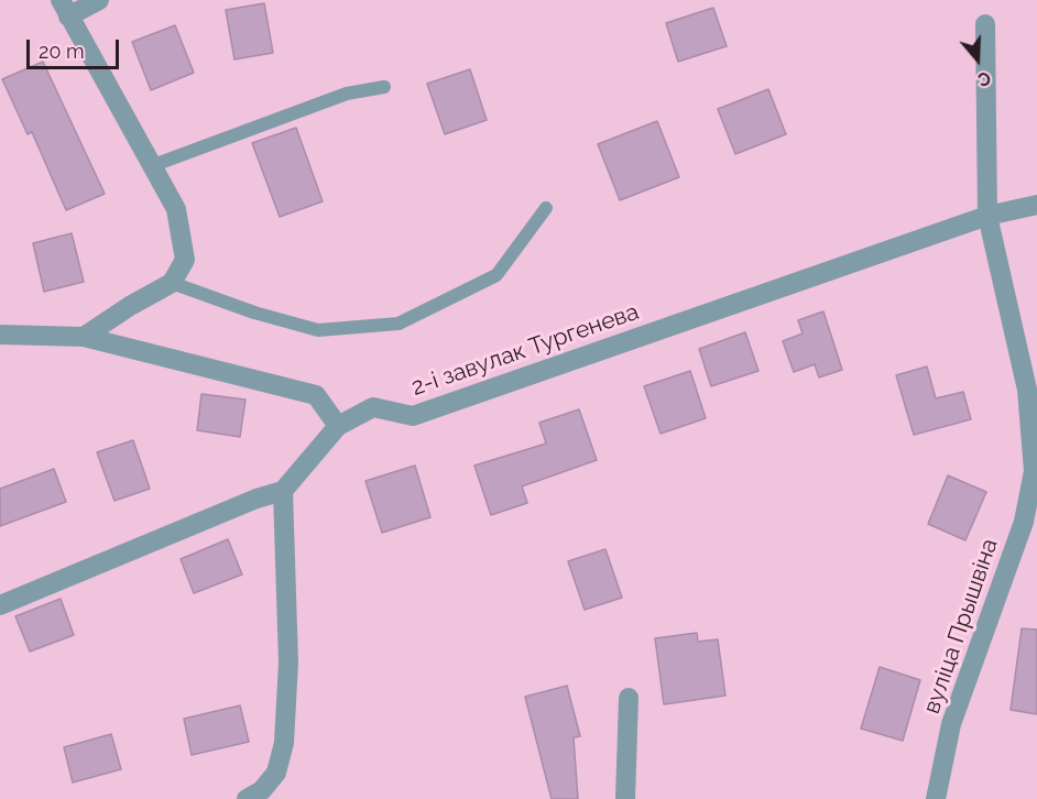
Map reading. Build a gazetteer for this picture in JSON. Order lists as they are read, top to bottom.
{
  "streets": {
    "street": ["2-і завулак Тургенева", "вуліца Прышвіна"]
  },
  "crossings": [
    ["2-і завулак Тургенева", "вуліца Прышвіна"]
  ],
  "scale_bar": "20 m",
  "north": "bottom"
}
